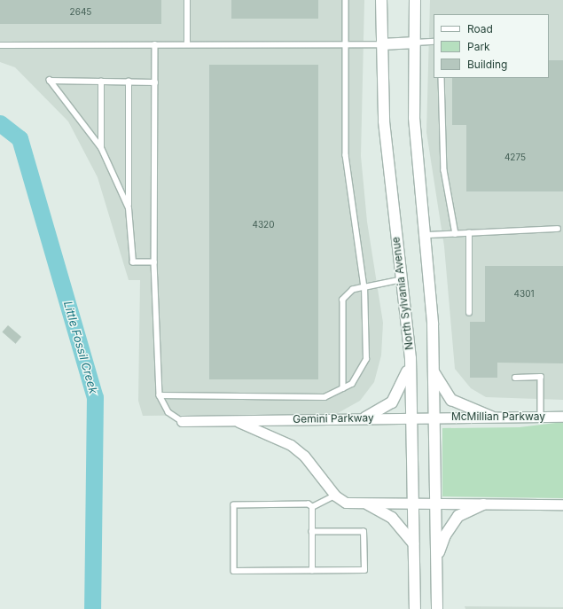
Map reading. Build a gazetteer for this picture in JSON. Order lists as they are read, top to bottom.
{
  "streets": {
    "main road": ["North Sylvania Avenue"],
    "street": ["McMillian Parkway", "Gemini Parkway"]
  },
  "crossings": [
    ["North Sylvania Avenue", "Gemini Parkway"],
    ["McMillian Parkway", "Gemini Parkway"]
  ],
  "water": ["Little Fossil Creek"],
  "house_numbers": [
    "2645",
    "4275",
    "4320",
    "4301"
  ],
  "legend": ["Road", "Park", "Building"]
}
